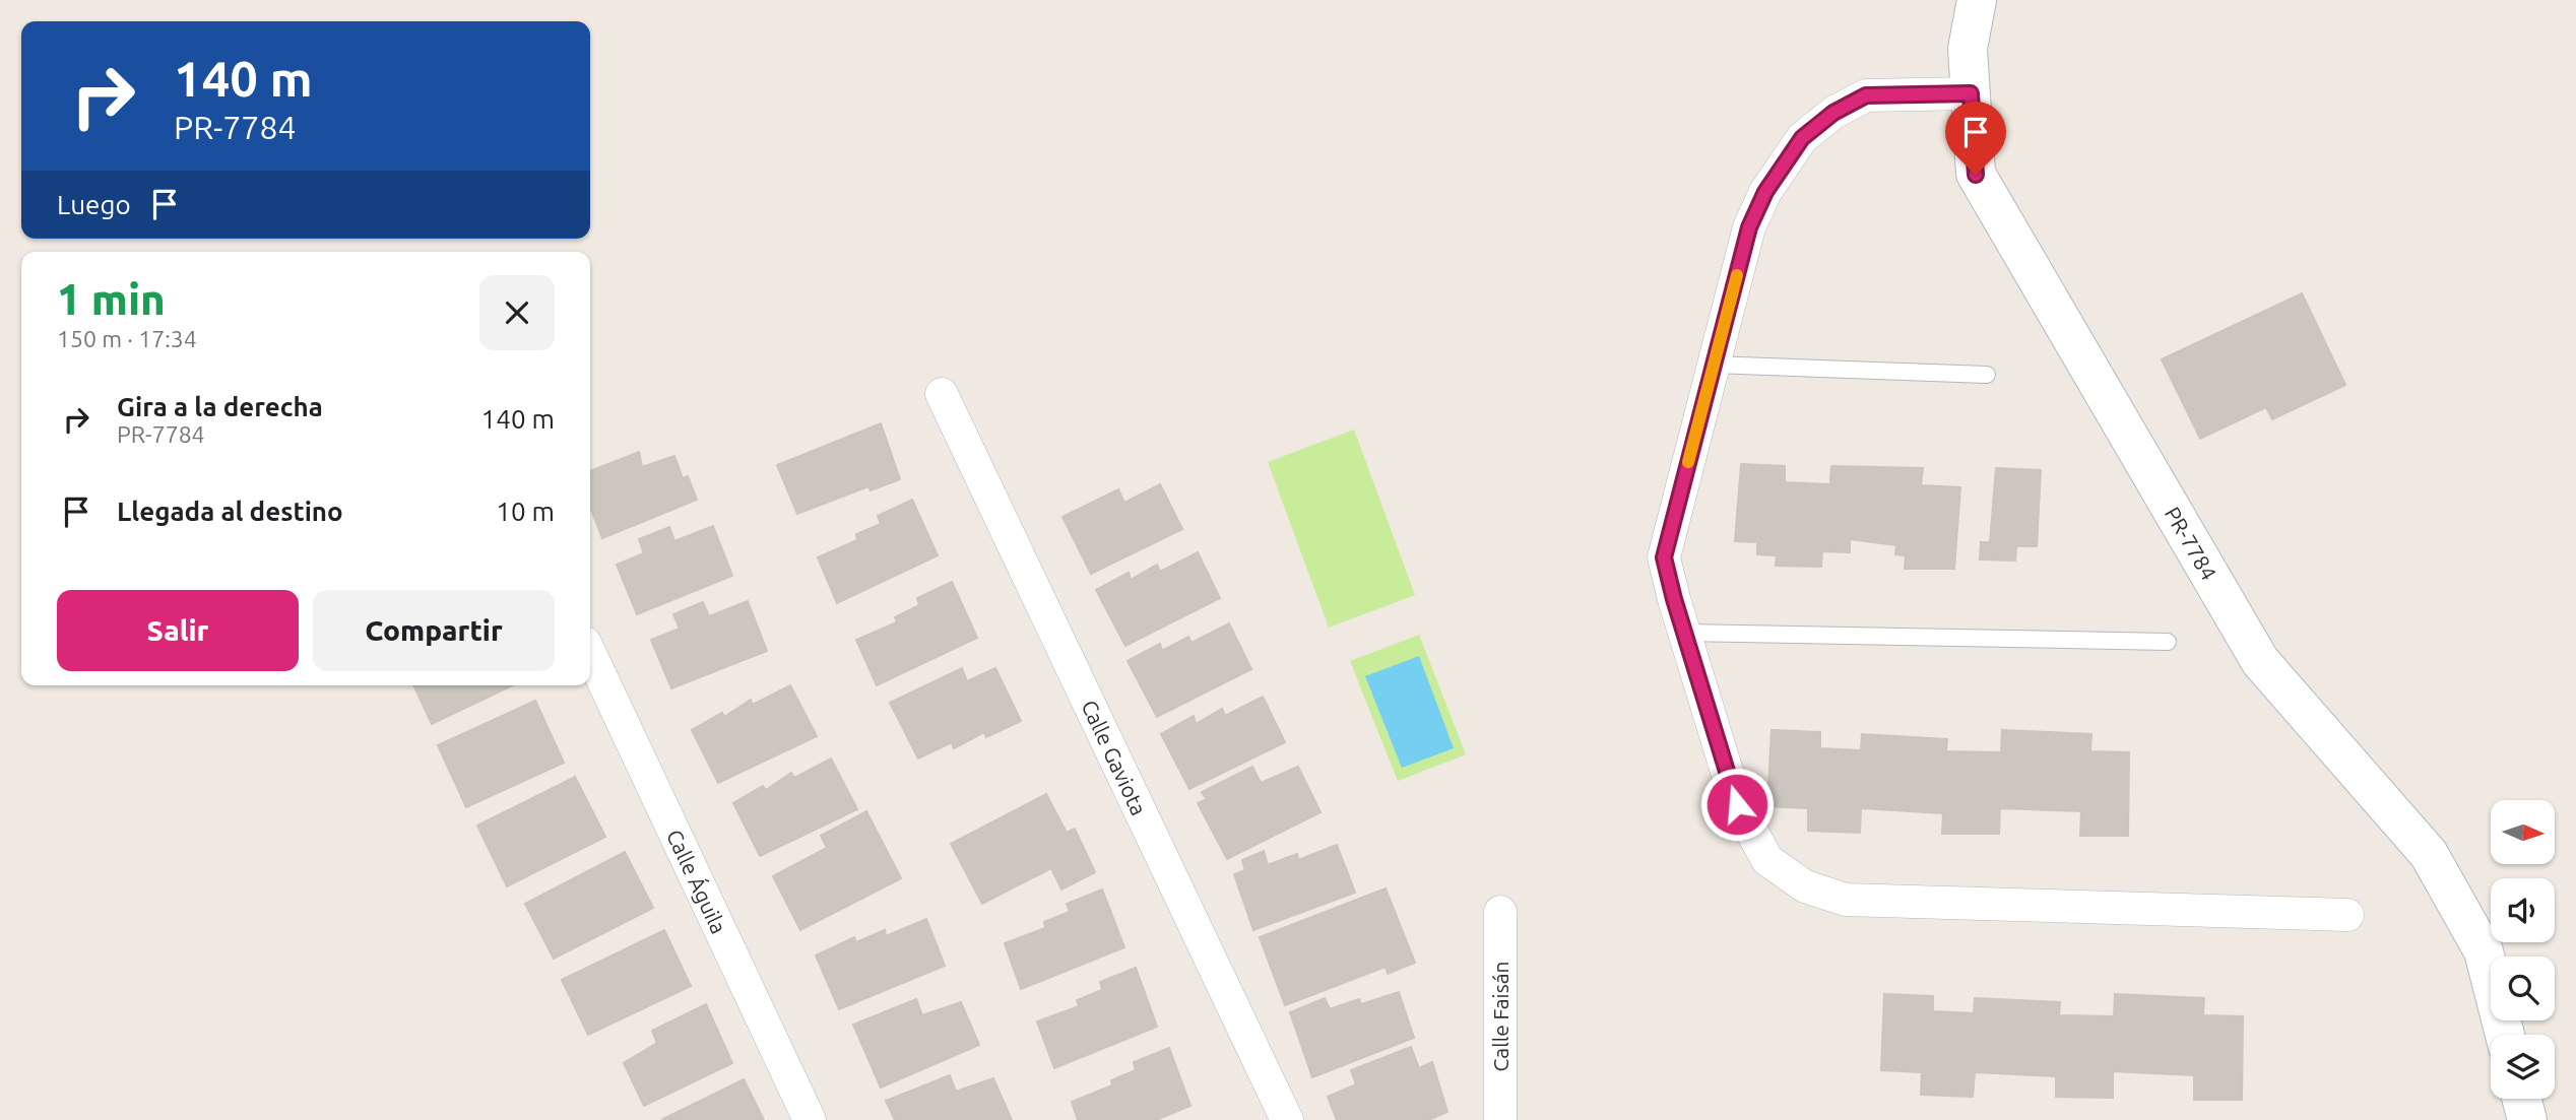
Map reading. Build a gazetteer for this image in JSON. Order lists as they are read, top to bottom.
{
  "streets": {
    "street": [
      "PR-7784",
      "Calle Gaviota",
      "Calle Águila",
      "Calle Faisán"
    ]
  },
  "north": "right",
  "page": {
    "turn": ["140 m", "PR-7784"],
    "then": "Luego",
    "heading": ["1 min", "150 m · 17:34"],
    "list": [
      {
        "name": "Gira a la derecha",
        "note": "PR-7784",
        "value": "140 m"
      },
      {
        "name": "Llegada al destino",
        "value": "10 m"
      }
    ],
    "buttons": ["Salir", "Compartir"]
  }
}
